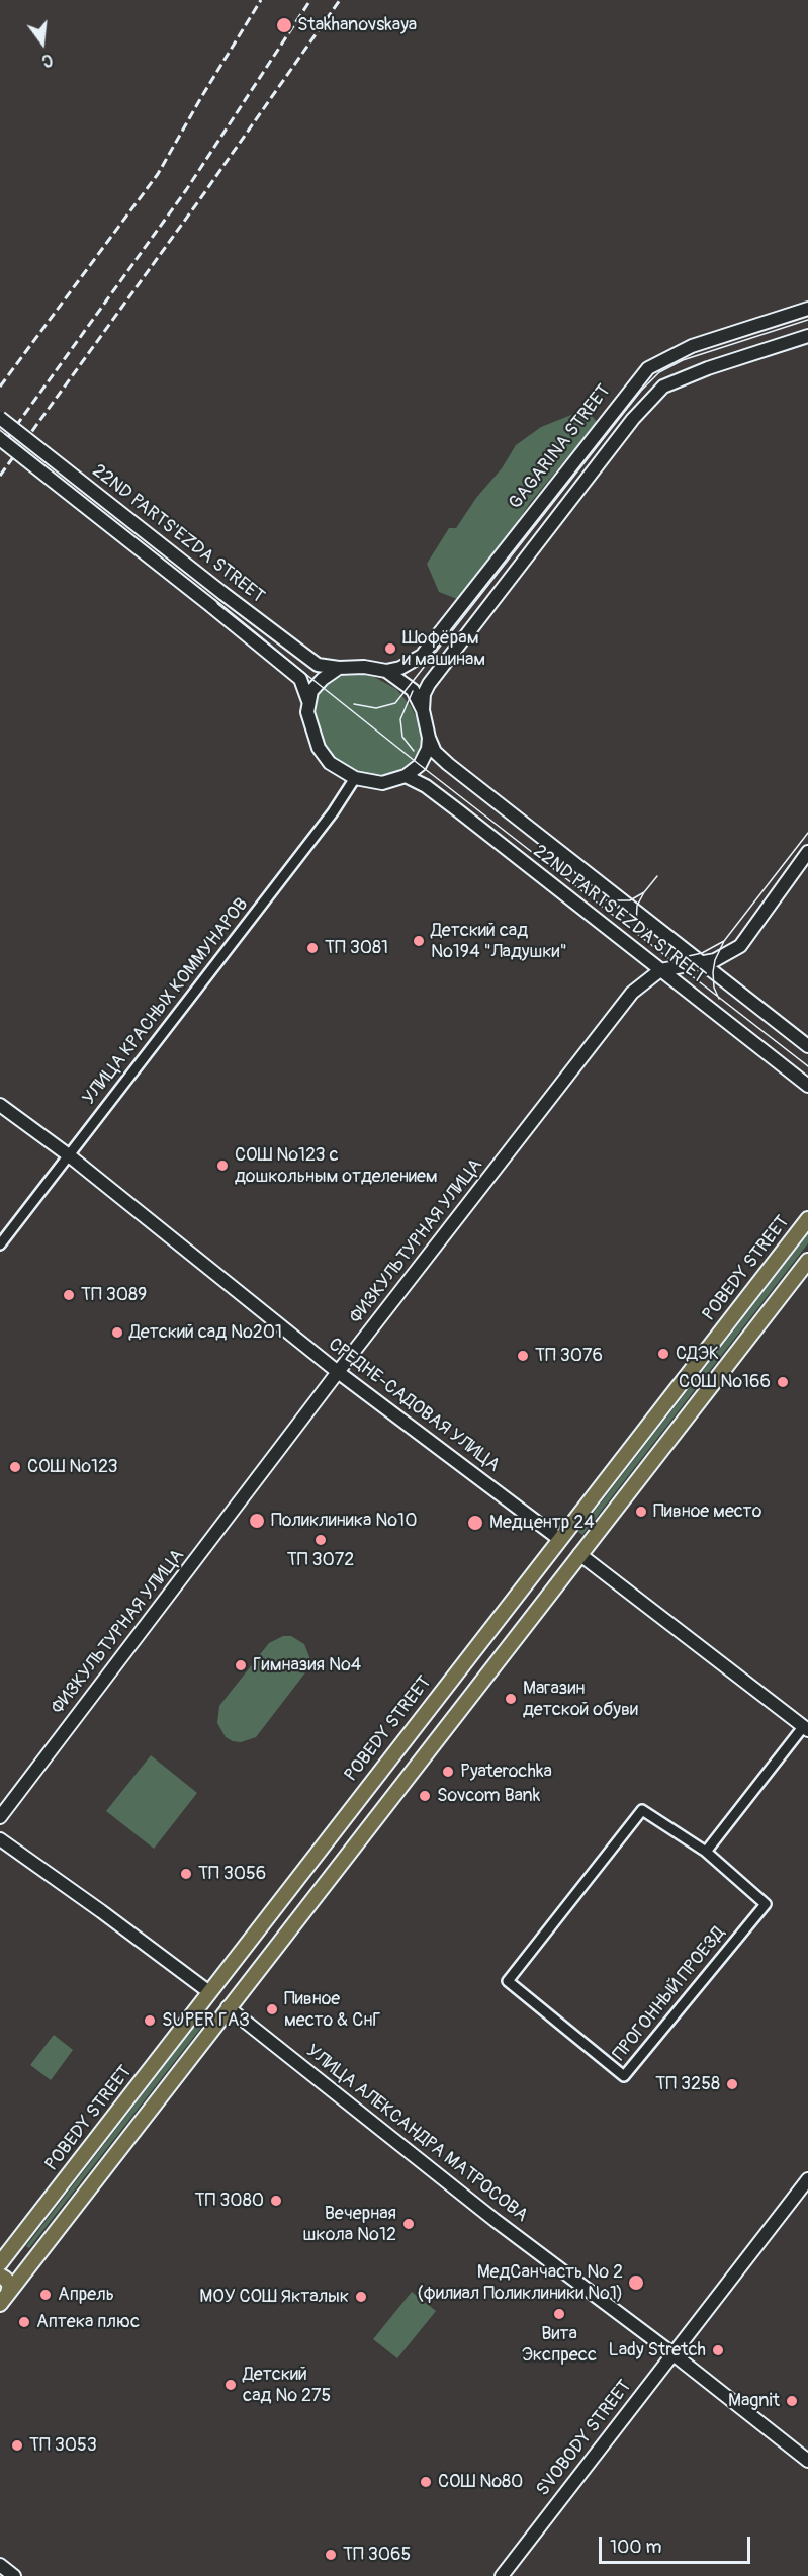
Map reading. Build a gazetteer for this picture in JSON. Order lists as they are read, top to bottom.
{
  "streets": {
    "main road": [
      "GAGARINA STREET",
      "22ND PARTS'EZDA STREET",
      "ФИЗКУЛЬТУРНАЯ УЛИЦА",
      "POBEDY STREET",
      "СРЕДНЕ-САДОВАЯ УЛИЦА",
      "УЛИЦА АЛЕКСАНДРА МАТРОСОВА",
      "SVOBODY STREET"
    ],
    "street": ["УЛИЦА КРАСНЫХ КОММУНАРОВ", "ПРОГОННЫЙ ПРОЕЗД"]
  },
  "crossings": [
    ["GAGARINA STREET", "22ND PARTS'EZDA STREET"],
    ["GAGARINA STREET", "УЛИЦА КРАСНЫХ КОММУНАРОВ"],
    ["22ND PARTS'EZDA STREET", "УЛИЦА КРАСНЫХ КОММУНАРОВ"],
    ["22ND PARTS'EZDA STREET", "ФИЗКУЛЬТУРНАЯ УЛИЦА"],
    ["УЛИЦА КРАСНЫХ КОММУНАРОВ", "СРЕДНЕ-САДОВАЯ УЛИЦА"],
    ["ФИЗКУЛЬТУРНАЯ УЛИЦА", "СРЕДНЕ-САДОВАЯ УЛИЦА"],
    ["POBEDY STREET", "СРЕДНЕ-САДОВАЯ УЛИЦА"],
    ["POBEDY STREET", "УЛИЦА АЛЕКСАНДРА МАТРОСОВА"],
    ["УЛИЦА АЛЕКСАНДРА МАТРОСОВА", "SVOBODY STREET"]
  ],
  "places": [
    "Stakhanovskaya",
    "Шофёрам и машинам",
    "Детский сад №194 \"Ладушки\"",
    "ТП 3081",
    "СОШ №123 с дошкольным отделением",
    "ТП 3089",
    "Детский сад №201",
    "СДЭК",
    "ТП 3076",
    "СОШ №166",
    "СОШ №123",
    "Пивное место",
    "Поликлиника №10",
    "Медцентр 24",
    "ТП 3072",
    "Гимназия №4",
    "Магазин детской обуви",
    "Pyaterochka",
    "Sovcom Bank",
    "ТП 3056",
    "Пивное место & СнГ",
    "SUPER ГАЗ",
    "ТП 3258",
    "ТП 3080",
    "Вечерная школа №12",
    "МедСанчасть № 2 (филиал Поликлиники №1)",
    "Апрель",
    "МОУ СОШ Якталык",
    "Вита Экспресс",
    "Аптека плюс",
    "Lady Stretch",
    "Детский сад № 275",
    "Magnit",
    "ТП 3053",
    "СОШ №80",
    "ТП 3065"
  ],
  "scale_bar": "100 m",
  "north": "bottom"
}
